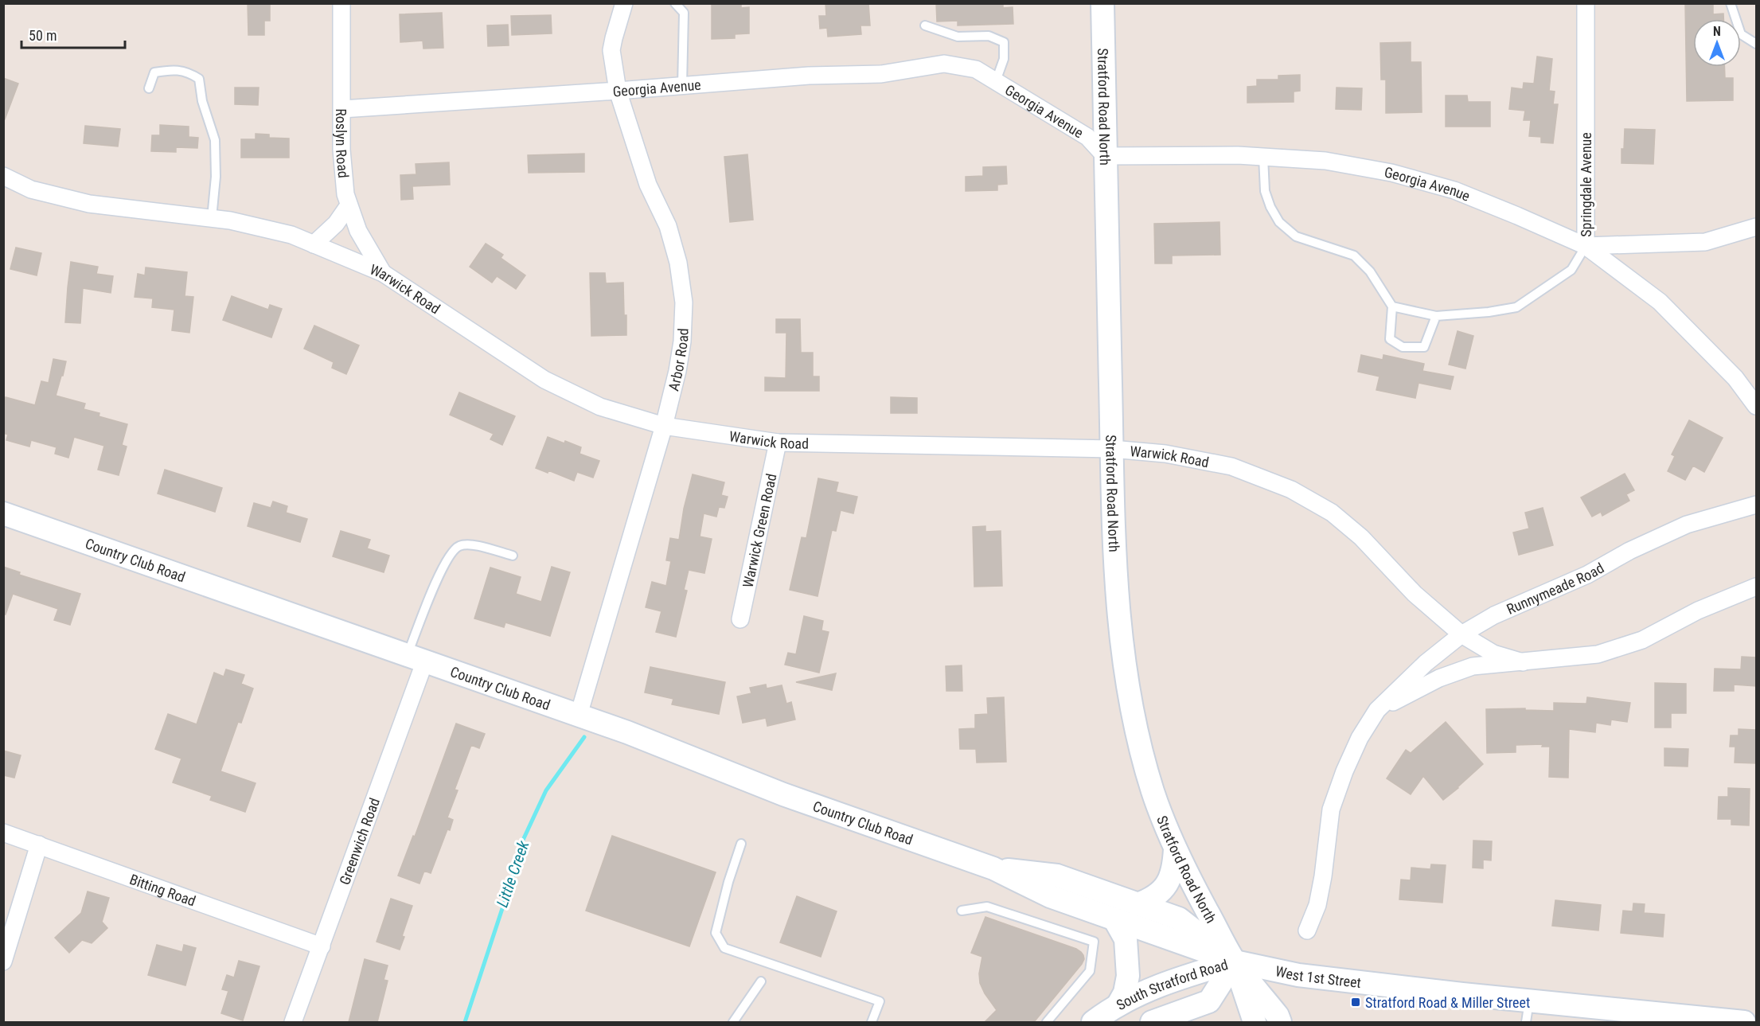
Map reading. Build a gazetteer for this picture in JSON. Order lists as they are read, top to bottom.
{
  "streets": {
    "main road": [
      "Stratford Road North",
      "Country Club Road",
      "West 1st Street",
      "South Stratford Road"
    ],
    "street": [
      "Georgia Avenue",
      "Roslyn Road",
      "Springdale Avenue",
      "Warwick Road",
      "Arbor Road",
      "Warwick Green Road",
      "Runnymeade Road",
      "Greenwich Road",
      "Bitting Road"
    ]
  },
  "crossings": [
    ["Georgia Avenue", "Stratford Road North"],
    ["Georgia Avenue", "Roslyn Road"],
    ["Georgia Avenue", "Springdale Avenue"],
    ["Georgia Avenue", "Arbor Road"],
    ["Stratford Road North", "Warwick Road"],
    ["Stratford Road North", "Country Club Road"],
    ["Stratford Road North", "West 1st Street"],
    ["Stratford Road North", "South Stratford Road"],
    ["Roslyn Road", "Warwick Road"],
    ["Warwick Road", "Arbor Road"],
    ["Warwick Road", "Warwick Green Road"],
    ["Warwick Road", "Runnymeade Road"],
    ["Arbor Road", "Country Club Road"],
    ["Country Club Road", "Greenwich Road"],
    ["Country Club Road", "West 1st Street"],
    ["Country Club Road", "South Stratford Road"],
    ["Greenwich Road", "Bitting Road"],
    ["West 1st Street", "South Stratford Road"]
  ],
  "water": ["Little Creek"],
  "places": {
    "transit": ["Stratford Road & Miller Street"]
  },
  "scale_bar": "50 m",
  "north": "top"
}
